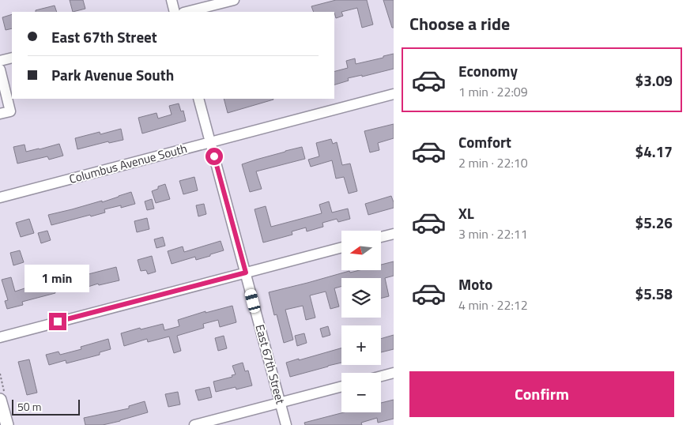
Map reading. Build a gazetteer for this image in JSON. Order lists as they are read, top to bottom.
{
  "streets": {
    "street": ["Columbus Avenue South", "East 67th Street"]
  },
  "crossings": [
    ["Columbus Avenue South", "East 67th Street"]
  ],
  "scale_bar": "50 m",
  "north": "left",
  "page": {
    "heading": "Choose a ride",
    "banner": ["East 67th Street", "Park Avenue South"],
    "list": [
      {
        "name": "Economy",
        "note": "1 min · 22:09",
        "value": "$3.09"
      },
      {
        "name": "Comfort",
        "note": "2 min · 22:10",
        "value": "$4.17"
      },
      {
        "name": "XL",
        "note": "3 min · 22:11",
        "value": "$5.26"
      },
      {
        "name": "Moto",
        "note": "4 min · 22:12",
        "value": "$5.58"
      }
    ],
    "map_buttons": ["+", "−"],
    "bubble": "1 min",
    "buttons": "Confirm",
    "scale": "50 m"
  }
}
